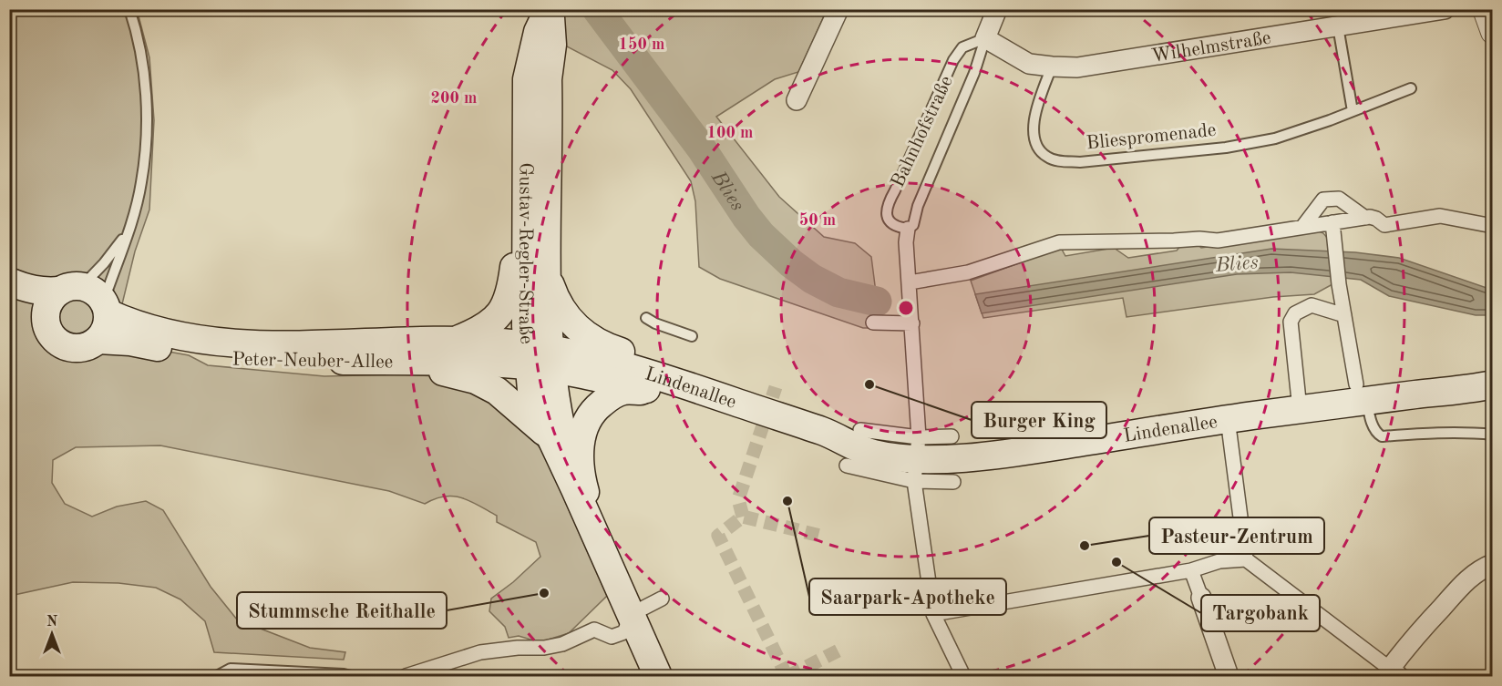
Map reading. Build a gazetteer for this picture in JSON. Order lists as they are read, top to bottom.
{
  "streets": {
    "main road": ["Gustav-Regler-Straße", "Peter-Neuber-Allee", "Lindenallee"],
    "street": ["Wilhelmstraße", "Bahnhofstraße"],
    "lane": ["Bliespromenade"]
  },
  "crossings": [
    ["Wilhelmstraße", "Bahnhofstraße"],
    ["Wilhelmstraße", "Bliespromenade"],
    ["Bahnhofstraße", "Lindenallee"],
    ["Gustav-Regler-Straße", "Peter-Neuber-Allee"],
    ["Gustav-Regler-Straße", "Lindenallee"],
    ["Peter-Neuber-Allee", "Lindenallee"]
  ],
  "water": ["Blies"],
  "places": [
    "Burger King",
    "Saarpark-Apotheke",
    "Pasteur-Zentrum",
    "Targobank",
    "Stummsche Reithalle"
  ],
  "north": "top",
  "rings": [
    "150 m",
    "200 m",
    "100 m",
    "50 m"
  ]
}
